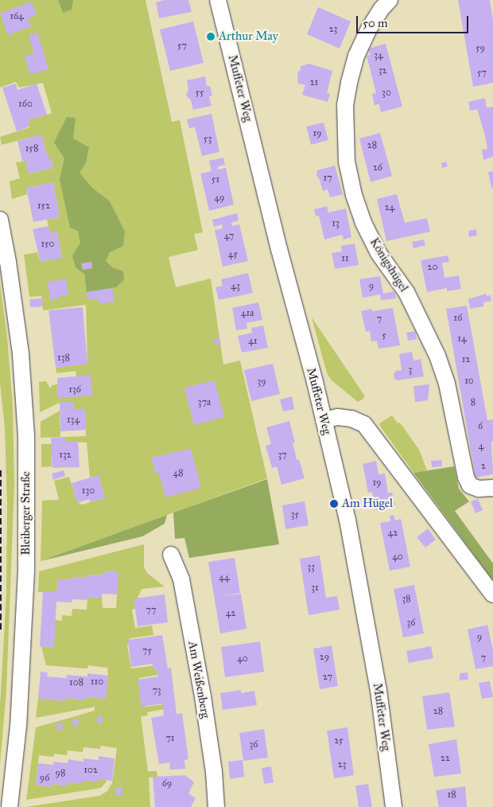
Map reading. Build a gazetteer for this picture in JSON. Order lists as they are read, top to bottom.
{
  "streets": {
    "street": [
      "Muffeter Weg",
      "Königshügel",
      "Bleiberger Straße",
      "Am Weißenberg"
    ]
  },
  "places": ["Arthur May", "Am Hügel"],
  "house_numbers": [
    "164",
    "23",
    "57",
    "59",
    "34",
    "32",
    "57",
    "21",
    "55",
    "30",
    "160",
    "19",
    "53",
    "28",
    "158",
    "26",
    "17",
    "51",
    "49",
    "152",
    "24",
    "13",
    "47",
    "150",
    "45",
    "11",
    "20",
    "43",
    "9",
    "41a",
    "16",
    "7",
    "5",
    "14",
    "41",
    "138",
    "12",
    "3",
    "10",
    "39",
    "136",
    "37a",
    "8",
    "134",
    "6",
    "4",
    "132",
    "37",
    "2",
    "48",
    "19",
    "130",
    "35",
    "42",
    "40",
    "33",
    "44",
    "31",
    "38",
    "77",
    "42",
    "36",
    "9",
    "75",
    "29",
    "7",
    "40",
    "27",
    "110",
    "108",
    "73",
    "28",
    "71",
    "25",
    "36",
    "22",
    "23",
    "102",
    "98",
    "96",
    "69",
    "18"
  ],
  "scale_bar": "50 m"
}
